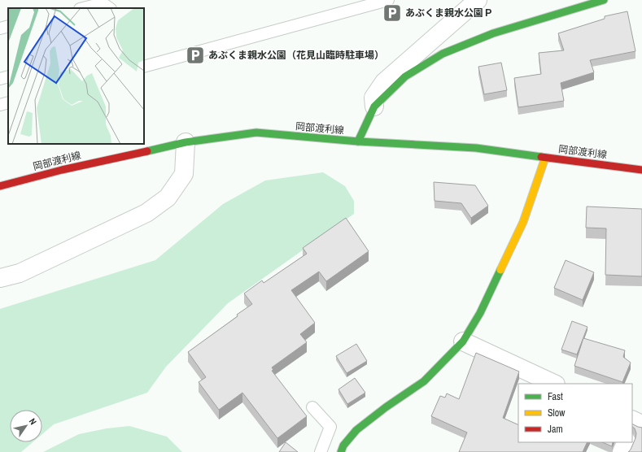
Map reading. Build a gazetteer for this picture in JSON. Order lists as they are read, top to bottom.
{
  "streets": {
    "street": ["岡部渡利線"]
  },
  "places": {
    "parking": ["あぶくま親水公園Ｐ", "あぶくま親水公園（花見山臨時駐車場）"]
  },
  "legend": ["Fast", "Slow", "Jam"],
  "north": "top right"
}
